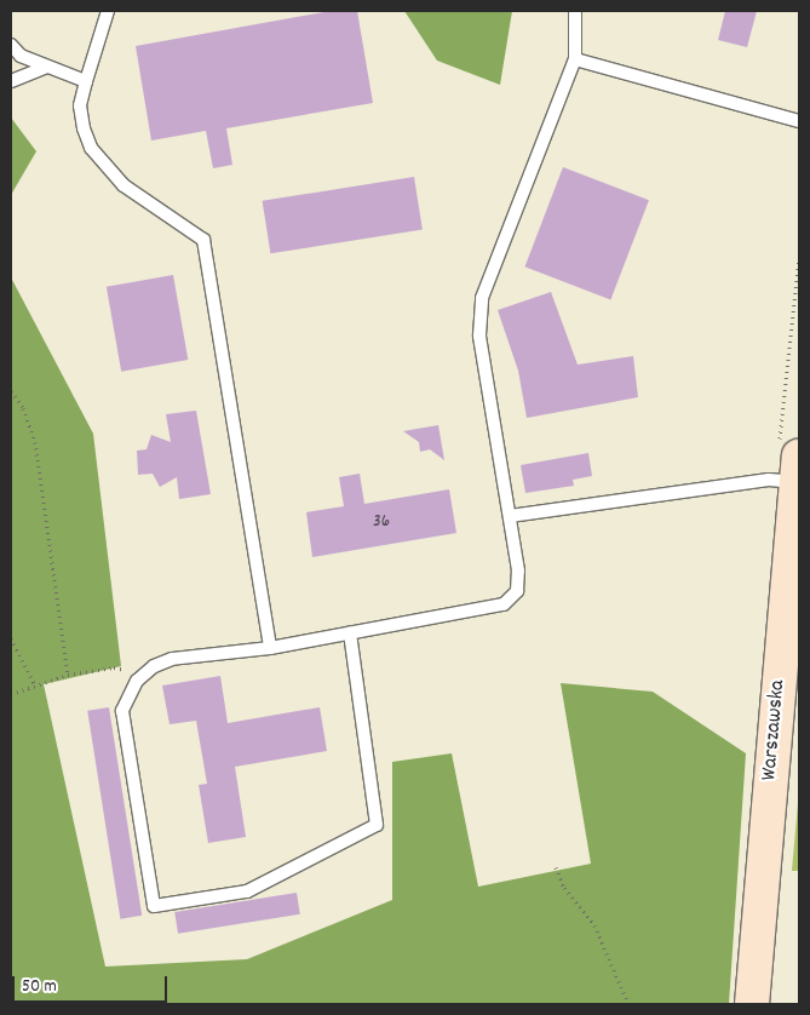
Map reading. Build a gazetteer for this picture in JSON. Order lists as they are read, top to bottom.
{
  "streets": {
    "main road": ["Warszawska"]
  },
  "house_numbers": ["36"],
  "scale_bar": "50 m"
}
